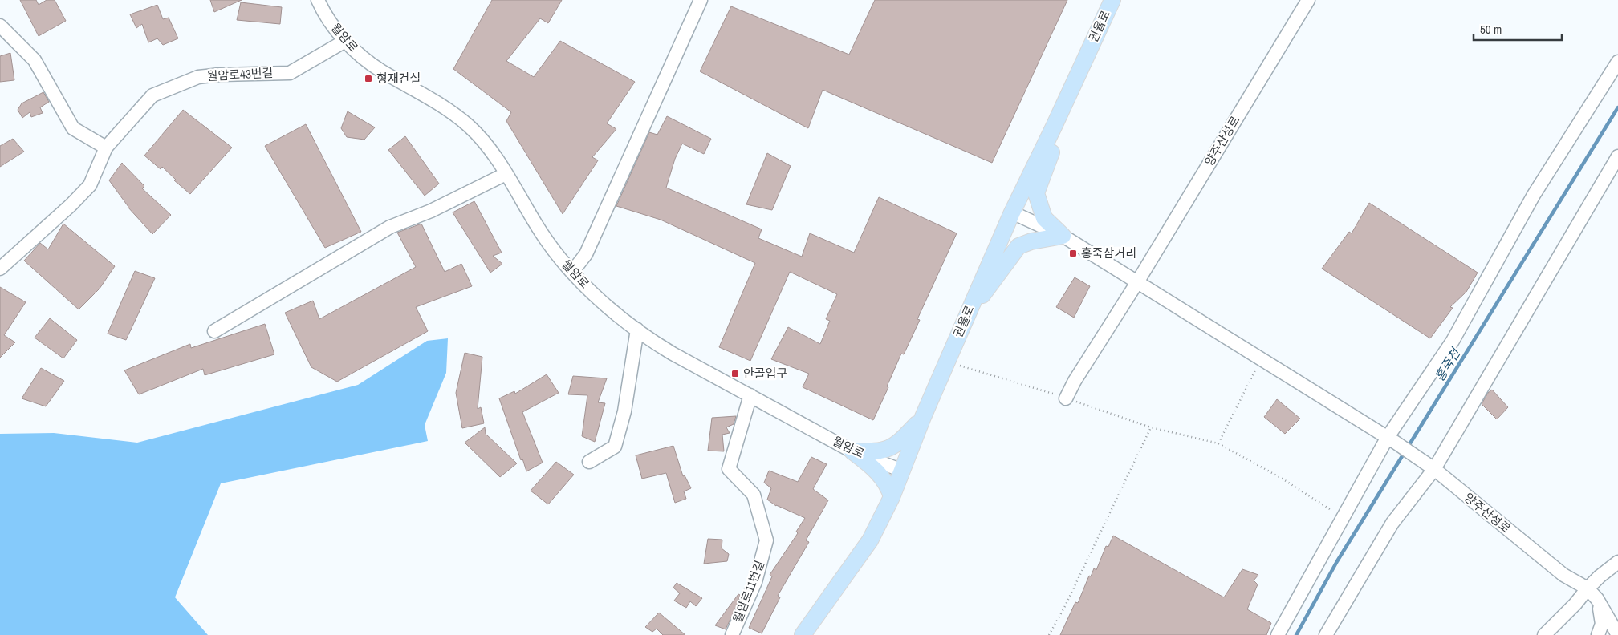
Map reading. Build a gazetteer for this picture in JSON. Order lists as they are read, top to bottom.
{
  "streets": {
    "main road": ["권율로"],
    "street": [
      "월암로",
      "월암로43번길",
      "양주산성로",
      "월암로11번길"
    ]
  },
  "crossings": [
    ["권율로", "월암로"],
    ["권율로", "양주산성로"],
    ["월암로", "월암로43번길"],
    ["월암로", "월암로11번길"]
  ],
  "water": ["홍죽천"],
  "places": {
    "transit": ["형재건설", "홍죽삼거리", "안골입구"]
  },
  "scale_bar": "50 m"
}
